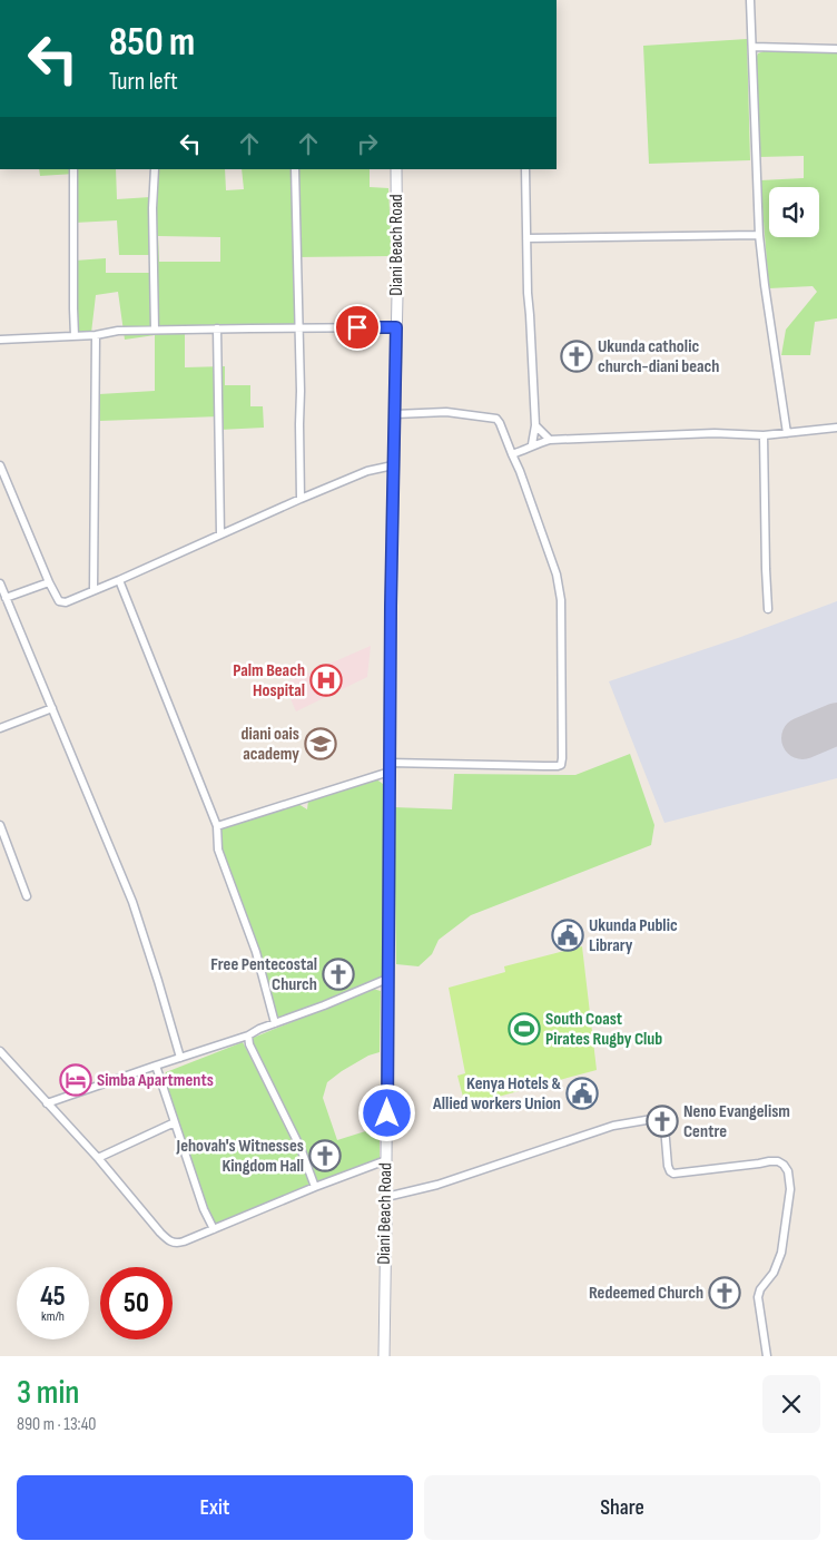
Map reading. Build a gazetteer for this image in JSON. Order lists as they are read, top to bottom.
{
  "streets": {
    "main road": ["Diani Beach Road"]
  },
  "places": {
    "church": [
      "Ukunda catholic church-diani beach",
      "Free Pentecostal Church",
      "Neno Evangelism Centre",
      "Jehovah's Witnesses Kingdom Hall",
      "Redeemed Church"
    ],
    "hospital": ["Palm Beach Hospital"],
    "school or university": ["diani oais academy"],
    "public building": ["Ukunda Public Library", "Kenya Hotels & Allied workers Union"],
    "sports": ["South Coast Pirates Rugby Club"],
    "hotel": ["Simba Apartments"]
  },
  "page": {
    "turn": ["850 m", "Turn left"],
    "speed": "45 km/h",
    "limit": "50",
    "heading": ["3 min", "890 m · 13:40"],
    "buttons": ["Exit", "Share"]
  }
}
